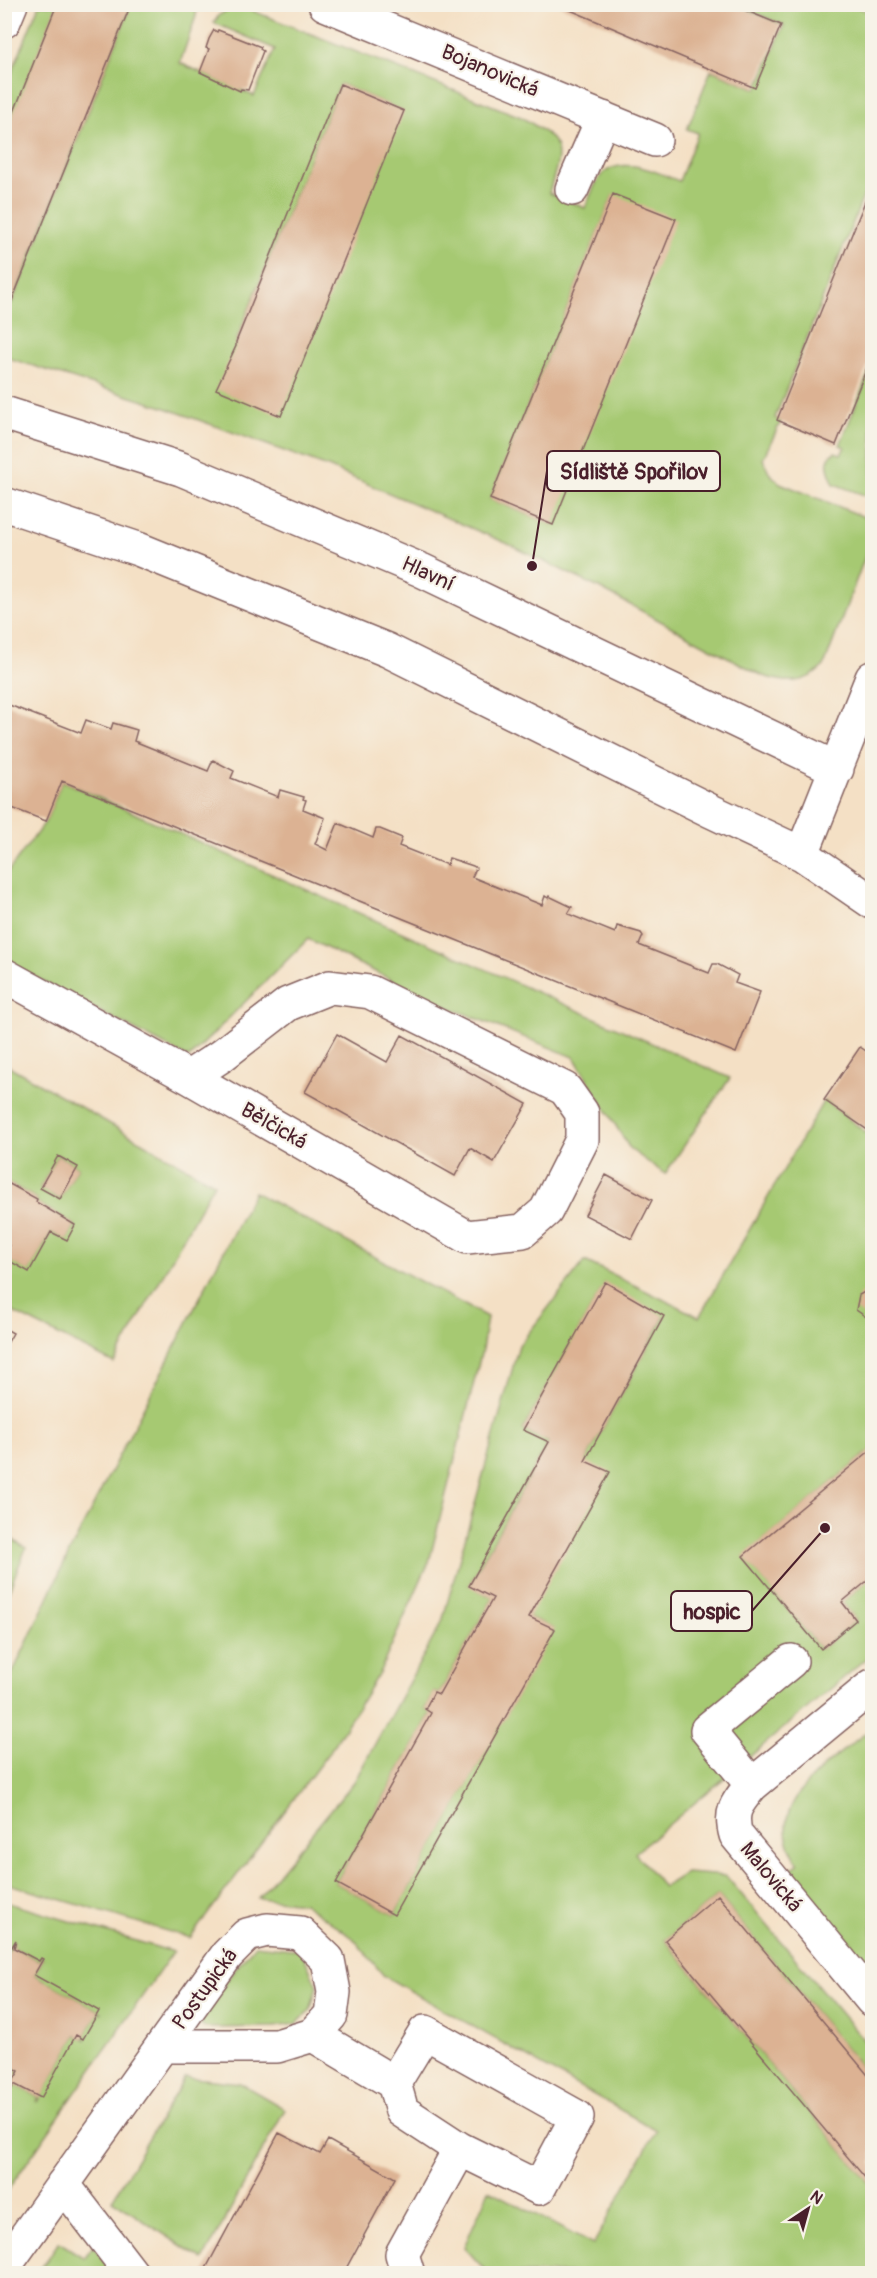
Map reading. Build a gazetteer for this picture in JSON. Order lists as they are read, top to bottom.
{
  "streets": {
    "street": [
      "Bojanovická",
      "Hlavní",
      "Bělčická",
      "Malovická",
      "Postupická"
    ]
  },
  "places": ["Sídliště Spořilov", "hospic"],
  "north": "top right"
}
